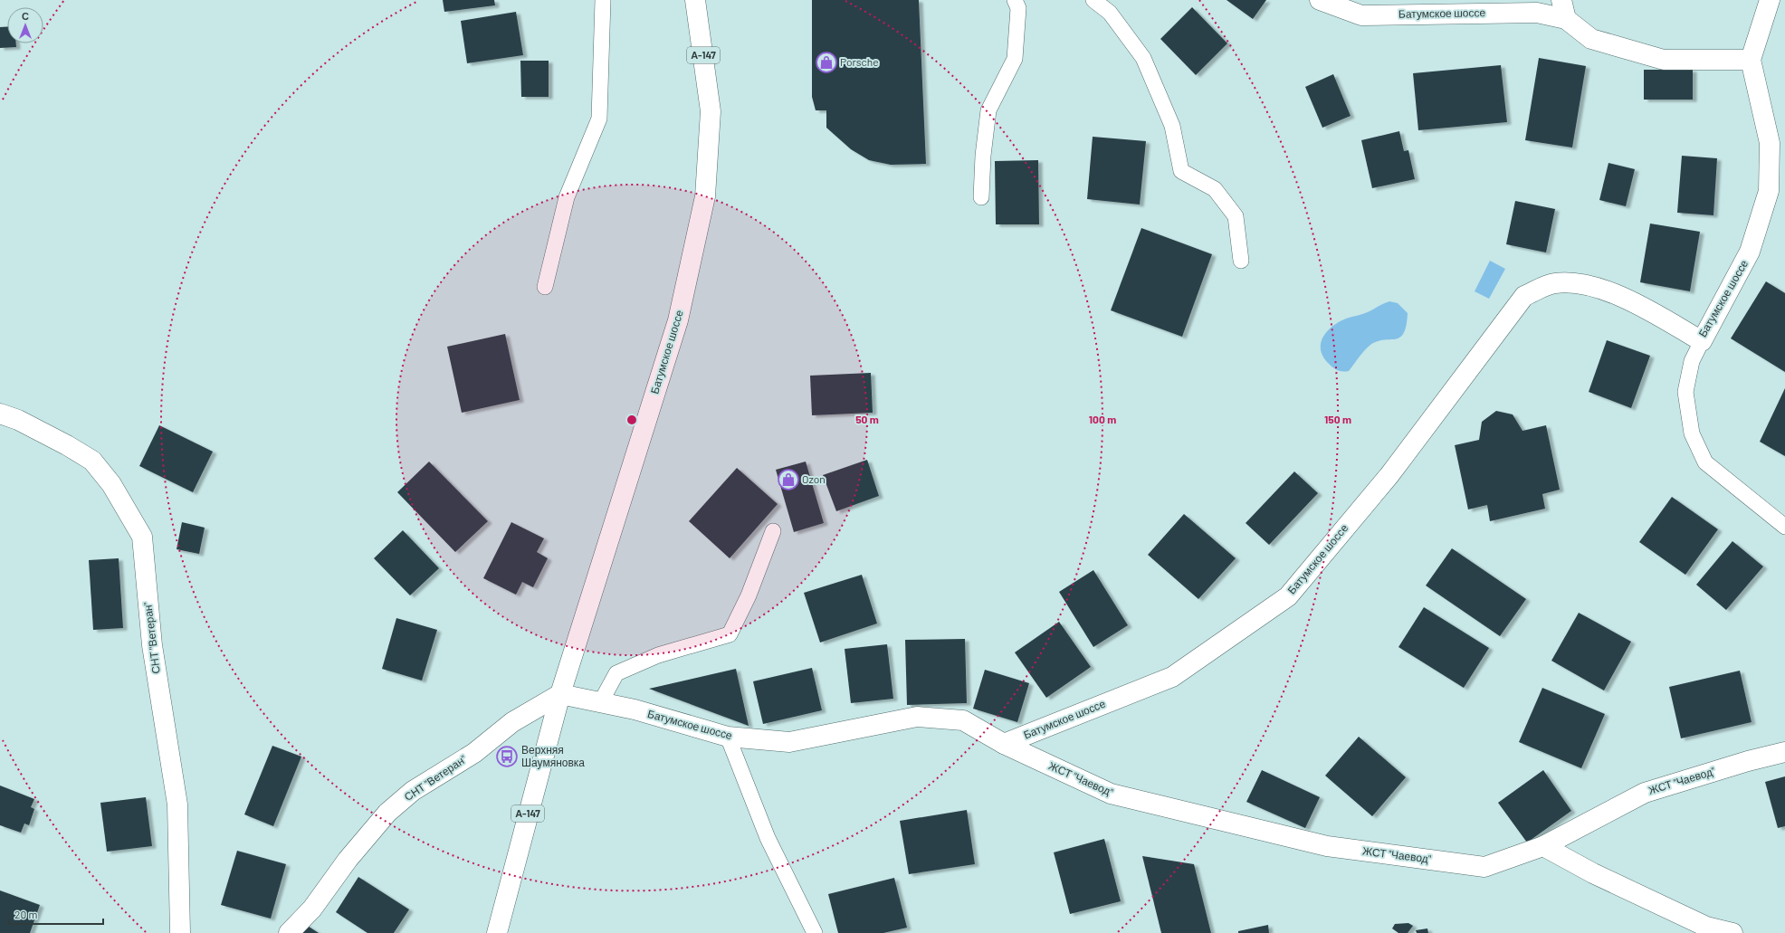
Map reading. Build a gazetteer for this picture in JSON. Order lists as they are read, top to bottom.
{
  "streets": {
    "main road": [
      "Батумское шоссе",
      "А-147",
      "СНТ \"Ветеран\"",
      "ЖСТ \"Чаевод\""
    ]
  },
  "crossings": [
    ["Батумское шоссе", "СНТ \"Ветеран\""],
    ["Батумское шоссе", "ЖСТ \"Чаевод\""]
  ],
  "places": {
    "shop": ["Porsche", "Ozon"],
    "bus stop": ["Верхняя Шаумяновка"]
  },
  "scale_bar": "20 m",
  "north": "top",
  "rings": ["50 m", "100 m", "150 m"]
}
